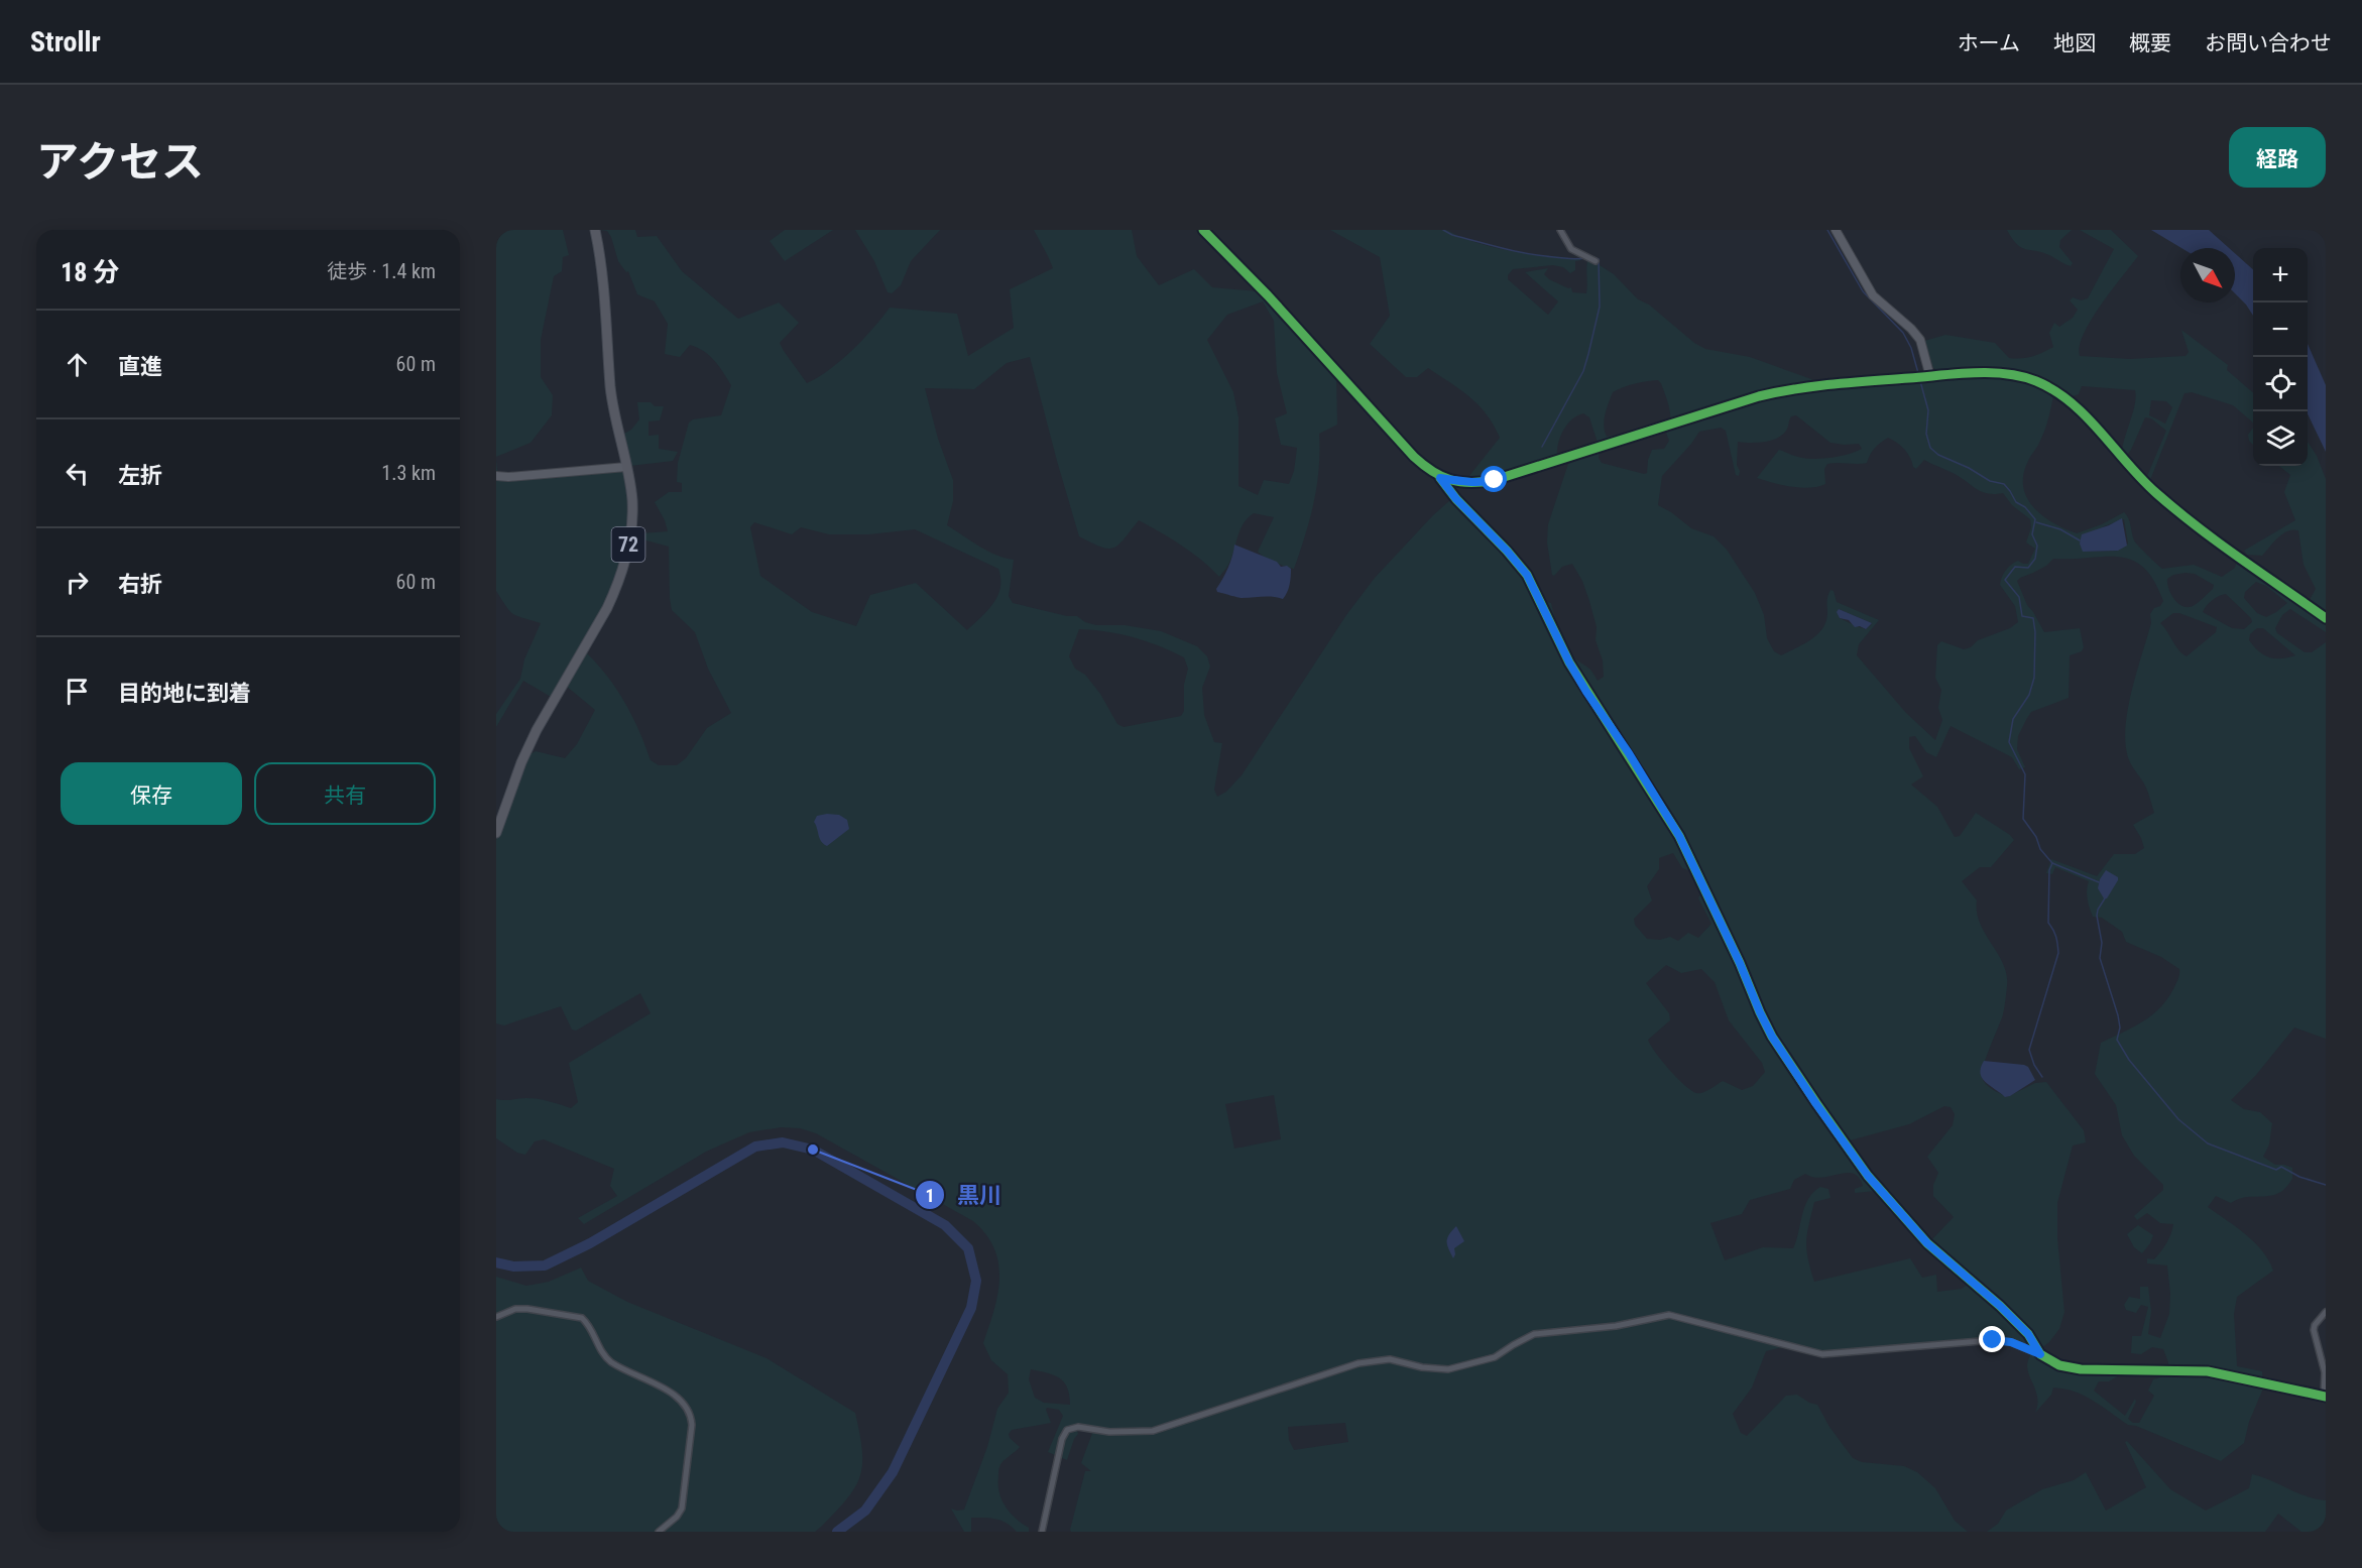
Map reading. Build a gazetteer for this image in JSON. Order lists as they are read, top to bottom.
{
  "streets": {
    "main road": ["72"]
  },
  "places": ["黒川"],
  "north": "bottom right",
  "page": {
    "header": "Strollr",
    "nav": [
      "ホーム",
      "地図",
      "概要",
      "お問い合わせ"
    ],
    "title": "アクセス",
    "buttons": [
      "経路",
      ["保存", "共有"]
    ],
    "heading": ["18 分", "徒歩 · 1.4 km"],
    "map_buttons": ["+", "−"],
    "list": [
      ["直進", "60 m"],
      ["左折", "1.3 km"],
      ["右折", "60 m"],
      "目的地に到着"
    ]
  }
}
